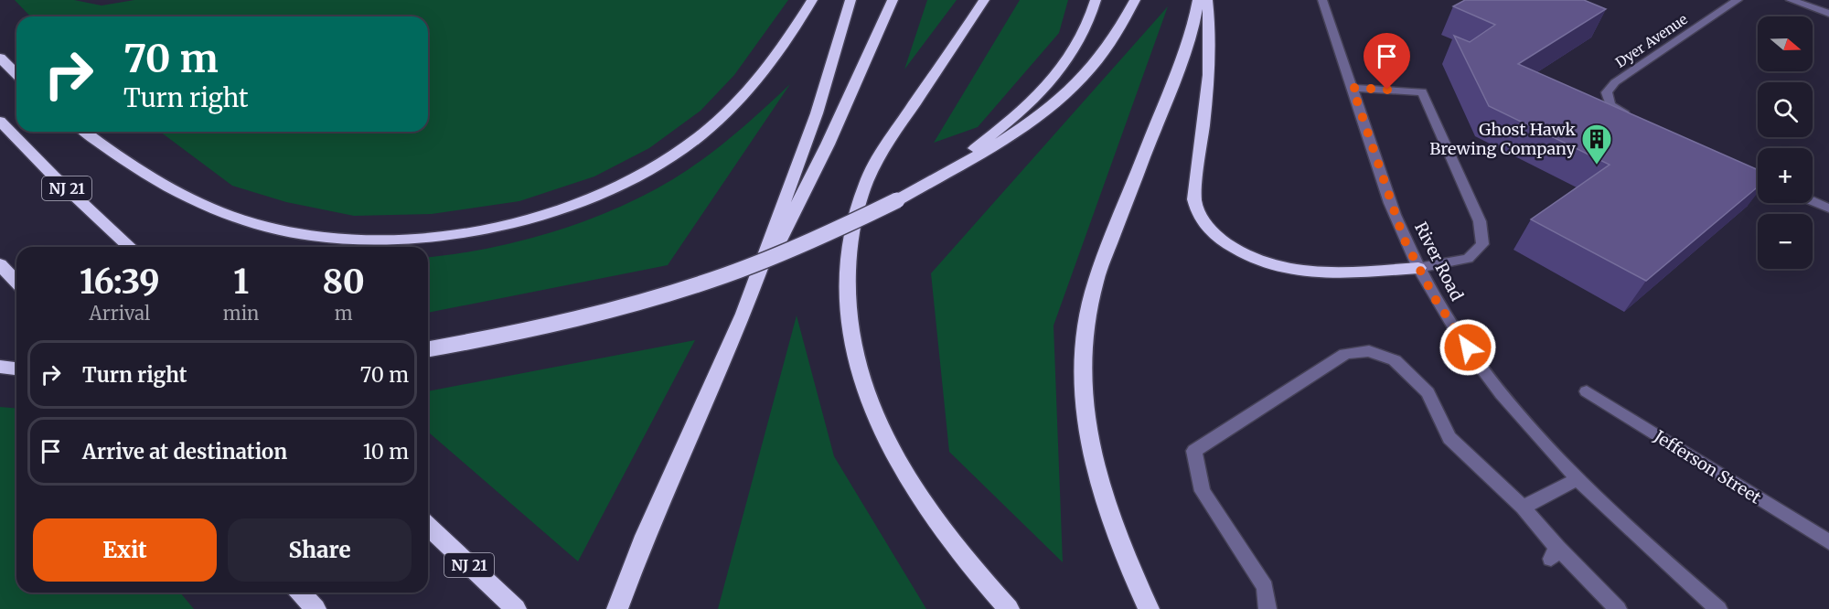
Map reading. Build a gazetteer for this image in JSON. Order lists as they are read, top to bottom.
{
  "streets": {
    "highway": ["NJ 21"],
    "street": ["Dyer Avenue", "River Road", "Jefferson Street"]
  },
  "places": {
    "building": ["Ghost Hawk Brewing Company"]
  },
  "north": "right",
  "page": {
    "map_buttons": ["+", "−"],
    "turn": ["70 m", "Turn right"],
    "eta": [
      "16:39",
      "Arrival",
      "1",
      "min",
      "80",
      "m"
    ],
    "list": [
      {
        "name": "Turn right",
        "value": "70 m"
      },
      {
        "name": "Arrive at destination",
        "value": "10 m"
      }
    ],
    "buttons": ["Exit", "Share"]
  }
}
